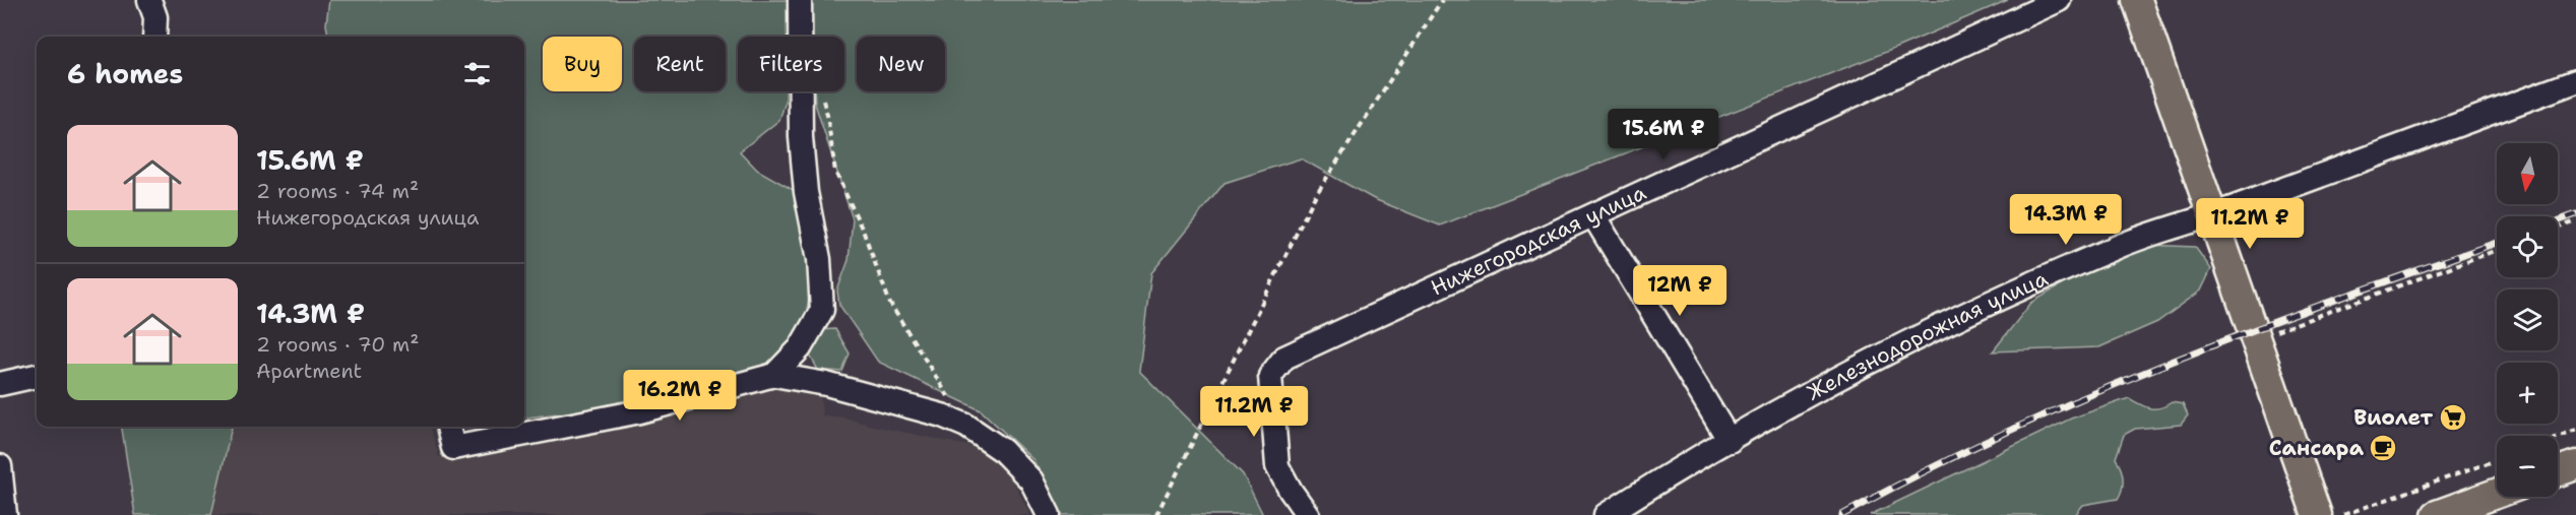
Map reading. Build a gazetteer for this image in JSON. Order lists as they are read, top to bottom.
{
  "streets": {
    "street": ["Нижегородская улица", "Железнодорожная улица"]
  },
  "places": {
    "supermarket": ["Виолет"],
    "cafe": ["Сансара"]
  },
  "north": "bottom",
  "page": {
    "chip": [
      "Buy",
      "Rent",
      "Filters",
      "New"
    ],
    "heading": "6 homes",
    "price": [
      "15.6M ₽",
      "14.3M ₽",
      "11.2M ₽",
      "12M ₽",
      "16.2M ₽",
      "11.2M ₽"
    ],
    "list": [
      {
        "name": "15.6M ₽",
        "note": "2 rooms · 74 m² · Нижегородская улица"
      },
      {
        "name": "14.3M ₽",
        "note": "2 rooms · 70 m² · Apartment"
      }
    ],
    "map_buttons": ["+", "−"]
  }
}
